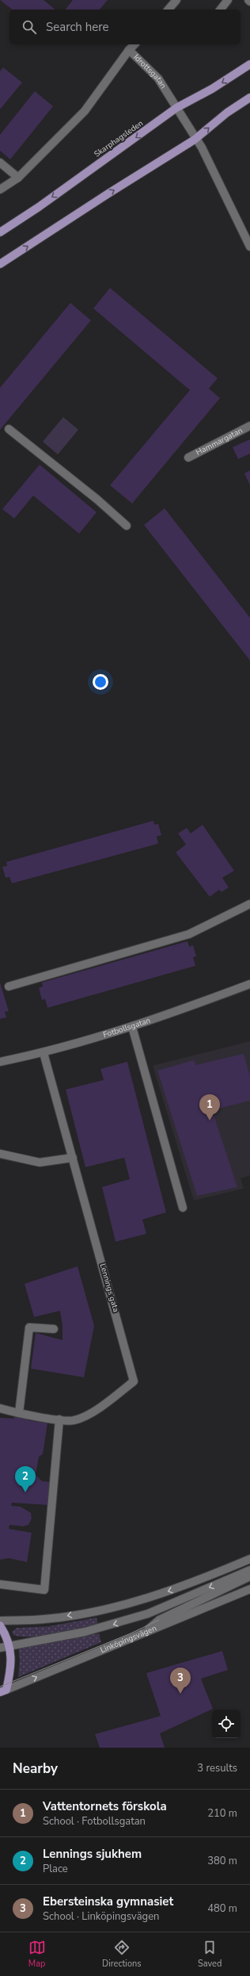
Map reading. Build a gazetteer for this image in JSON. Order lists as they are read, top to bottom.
{
  "streets": {
    "main road": ["Skarphagsleden"],
    "street": [
      "Idrottsgatan",
      "Hammargatan",
      "Fotbollsgatan",
      "Lennings gata",
      "Linköpingsvägen"
    ]
  },
  "crossings": [
    ["Idrottsgatan", "Skarphagsleden"],
    ["Fotbollsgatan", "Lennings gata"]
  ],
  "page": {
    "search": "Search here",
    "pins": ["1", "2", "3"],
    "heading": ["Nearby", "3 results"],
    "list": [
      {
        "mark": "1",
        "name": "Vattentornets förskola",
        "note": "School · Fotbollsgatan",
        "value": "210 m"
      },
      {
        "mark": "2",
        "name": "Lennings sjukhem",
        "note": "Place",
        "value": "380 m"
      },
      {
        "mark": "3",
        "name": "Ebersteinska gymnasiet",
        "note": "School · Linköpingsvägen",
        "value": "480 m"
      }
    ],
    "nav": ["Map", "Directions", "Saved"]
  }
}
